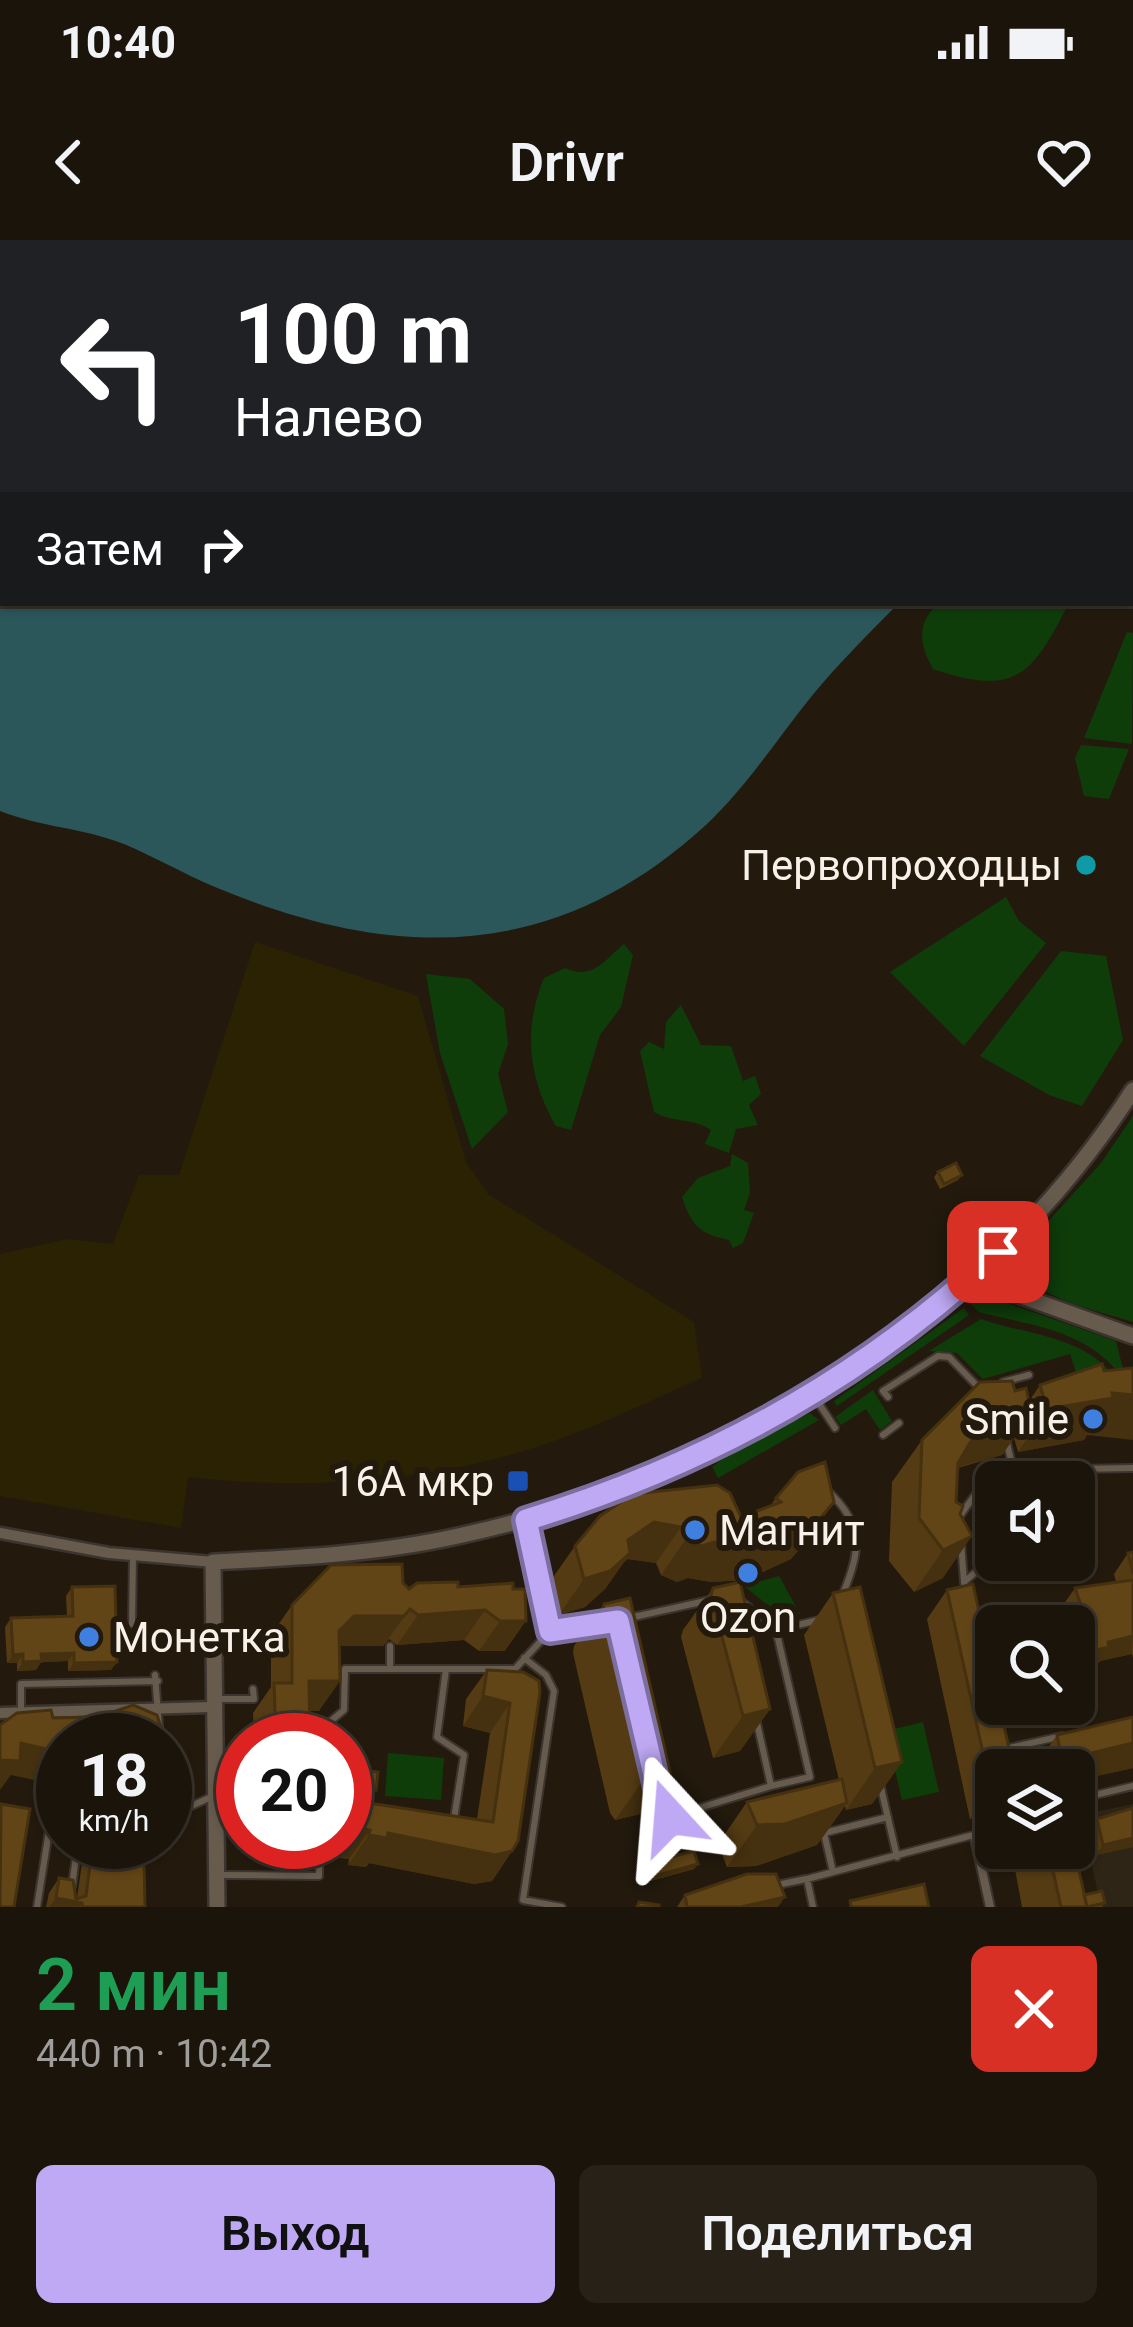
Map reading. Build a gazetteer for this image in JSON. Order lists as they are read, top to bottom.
{
  "places": {
    "other": [
      "Первопроходцы",
      "Smile",
      "Магнит",
      "Ozon",
      "Монетка"
    ],
    "transit": ["16А мкр"]
  },
  "page": {
    "status": "10:40",
    "header": "Drivr",
    "turn": ["100 m", "Налево"],
    "then": "Затем",
    "speed": "18 km/h",
    "limit": "20",
    "heading": ["2 мин", "440 m · 10:42"],
    "buttons": ["Выход", "Поделиться"]
  }
}
